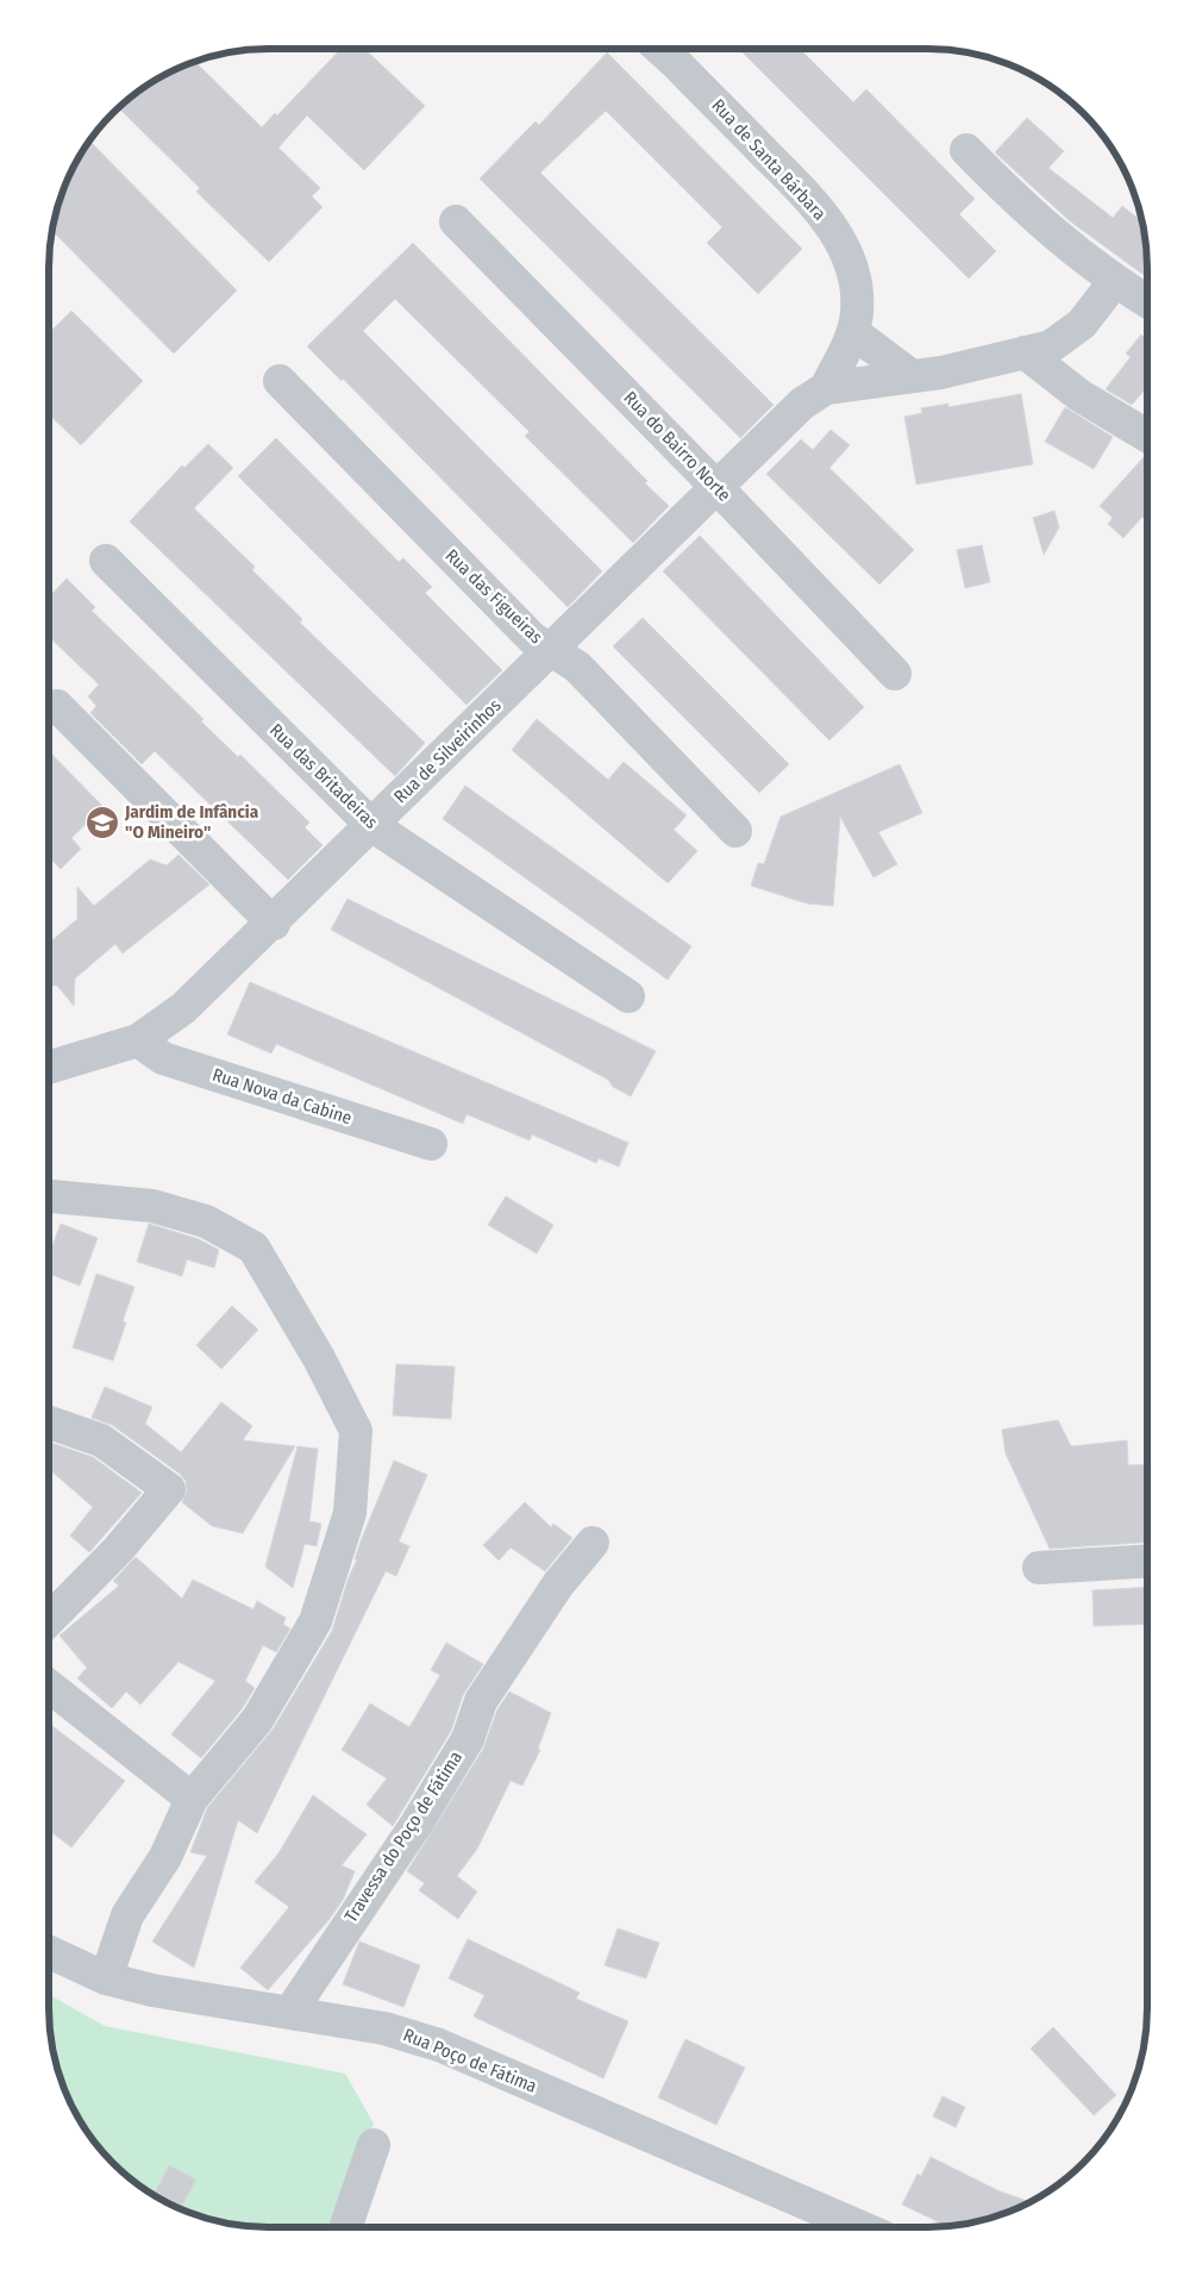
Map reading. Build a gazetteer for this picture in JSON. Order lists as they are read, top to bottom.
{
  "streets": {
    "street": [
      "Rua de Santa Bárbara",
      "Rua do Bairro Norte",
      "Rua das Figueiras",
      "Rua de Silveirinhos",
      "Rua das Britadeiras",
      "Rua Nova da Cabine",
      "Travessa do Poço de Fátima",
      "Rua Poço de Fátima"
    ]
  },
  "crossings": [
    ["Rua de Santa Bárbara", "Rua de Silveirinhos"],
    ["Rua do Bairro Norte", "Rua de Silveirinhos"],
    ["Rua das Figueiras", "Rua de Silveirinhos"],
    ["Rua de Silveirinhos", "Rua das Britadeiras"],
    ["Rua de Silveirinhos", "Rua Nova da Cabine"],
    ["Travessa do Poço de Fátima", "Rua Poço de Fátima"]
  ],
  "places": {
    "school or university": ["Jardim de Infância \"O Mineiro\""]
  }
}
